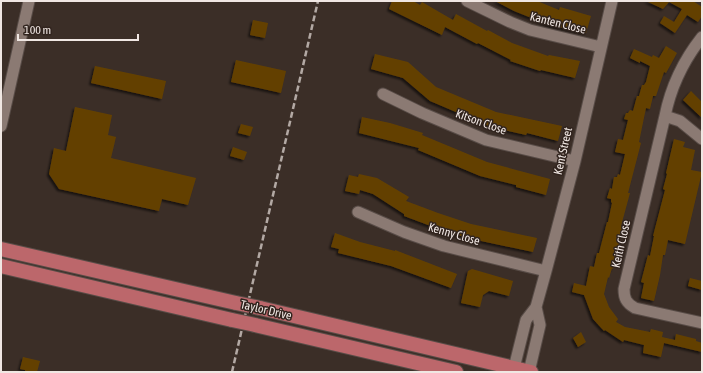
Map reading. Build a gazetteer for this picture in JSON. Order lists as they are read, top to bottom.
{
  "streets": {
    "main road": ["Taylor Drive"],
    "street": [
      "Kanten Close",
      "Kitson Close",
      "Kent Street",
      "Kenny Close",
      "Keith Close"
    ]
  },
  "crossings": [
    ["Kanten Close", "Kent Street"],
    ["Kitson Close", "Kent Street"],
    ["Kent Street", "Kenny Close"],
    ["Kent Street", "Taylor Drive"]
  ],
  "scale_bar": "100 m"
}
